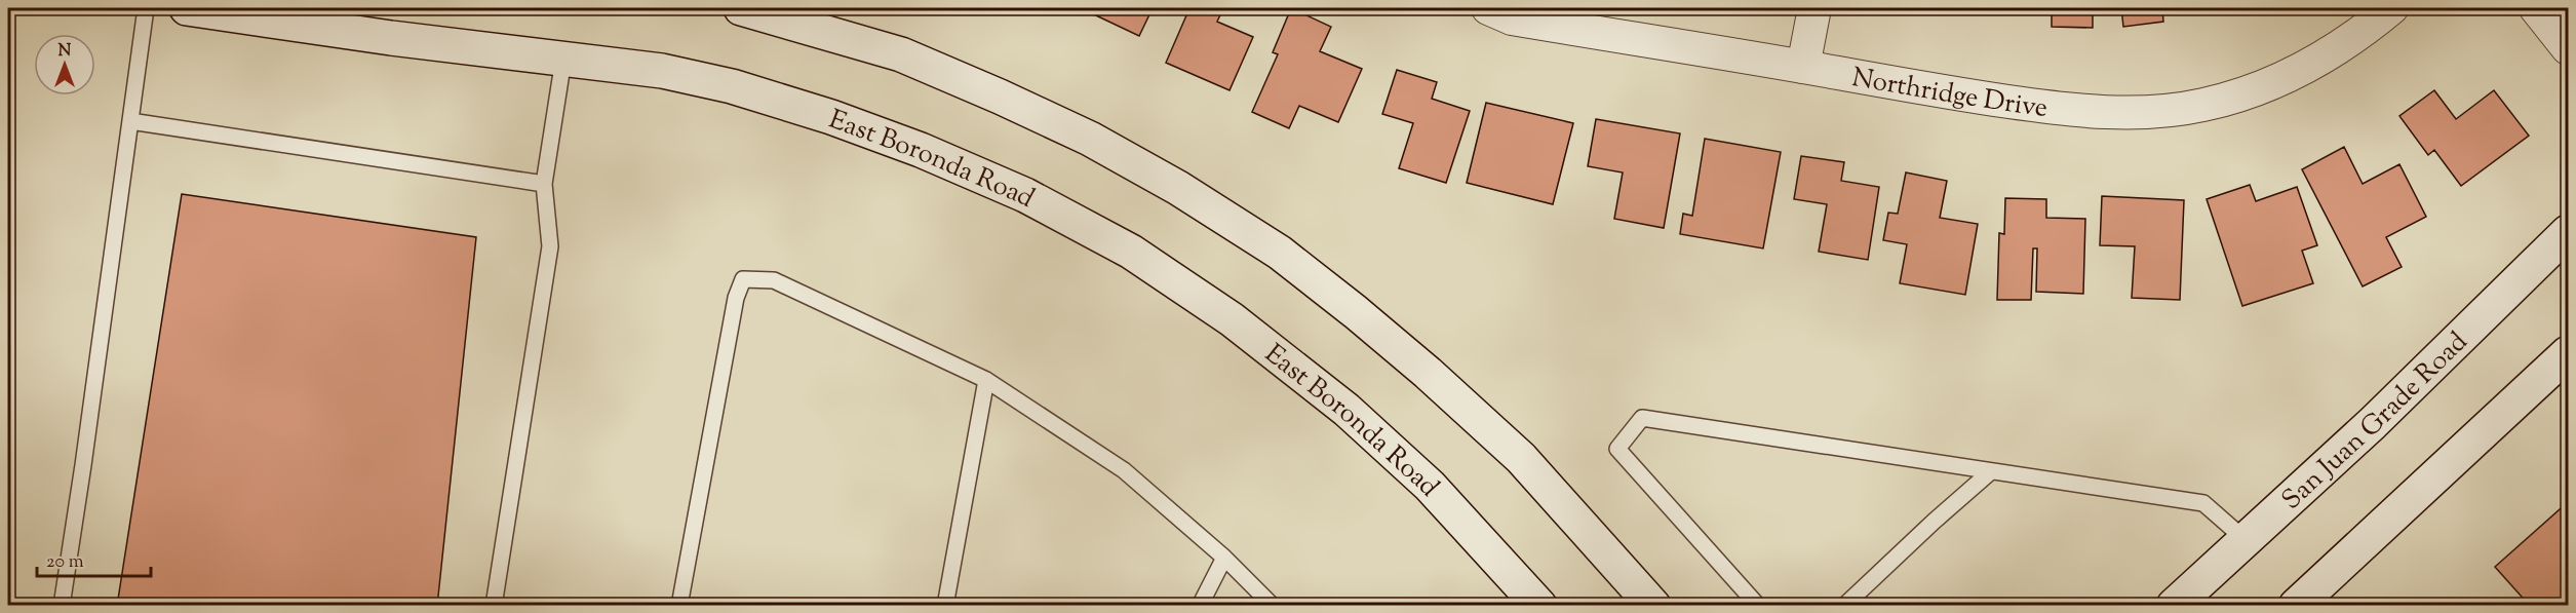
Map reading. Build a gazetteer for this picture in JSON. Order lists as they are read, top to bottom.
{
  "streets": {
    "main road": ["East Boronda Road", "San Juan Grade Road"],
    "street": ["Northridge Drive"]
  },
  "scale_bar": "20 m",
  "north": "top"
}
